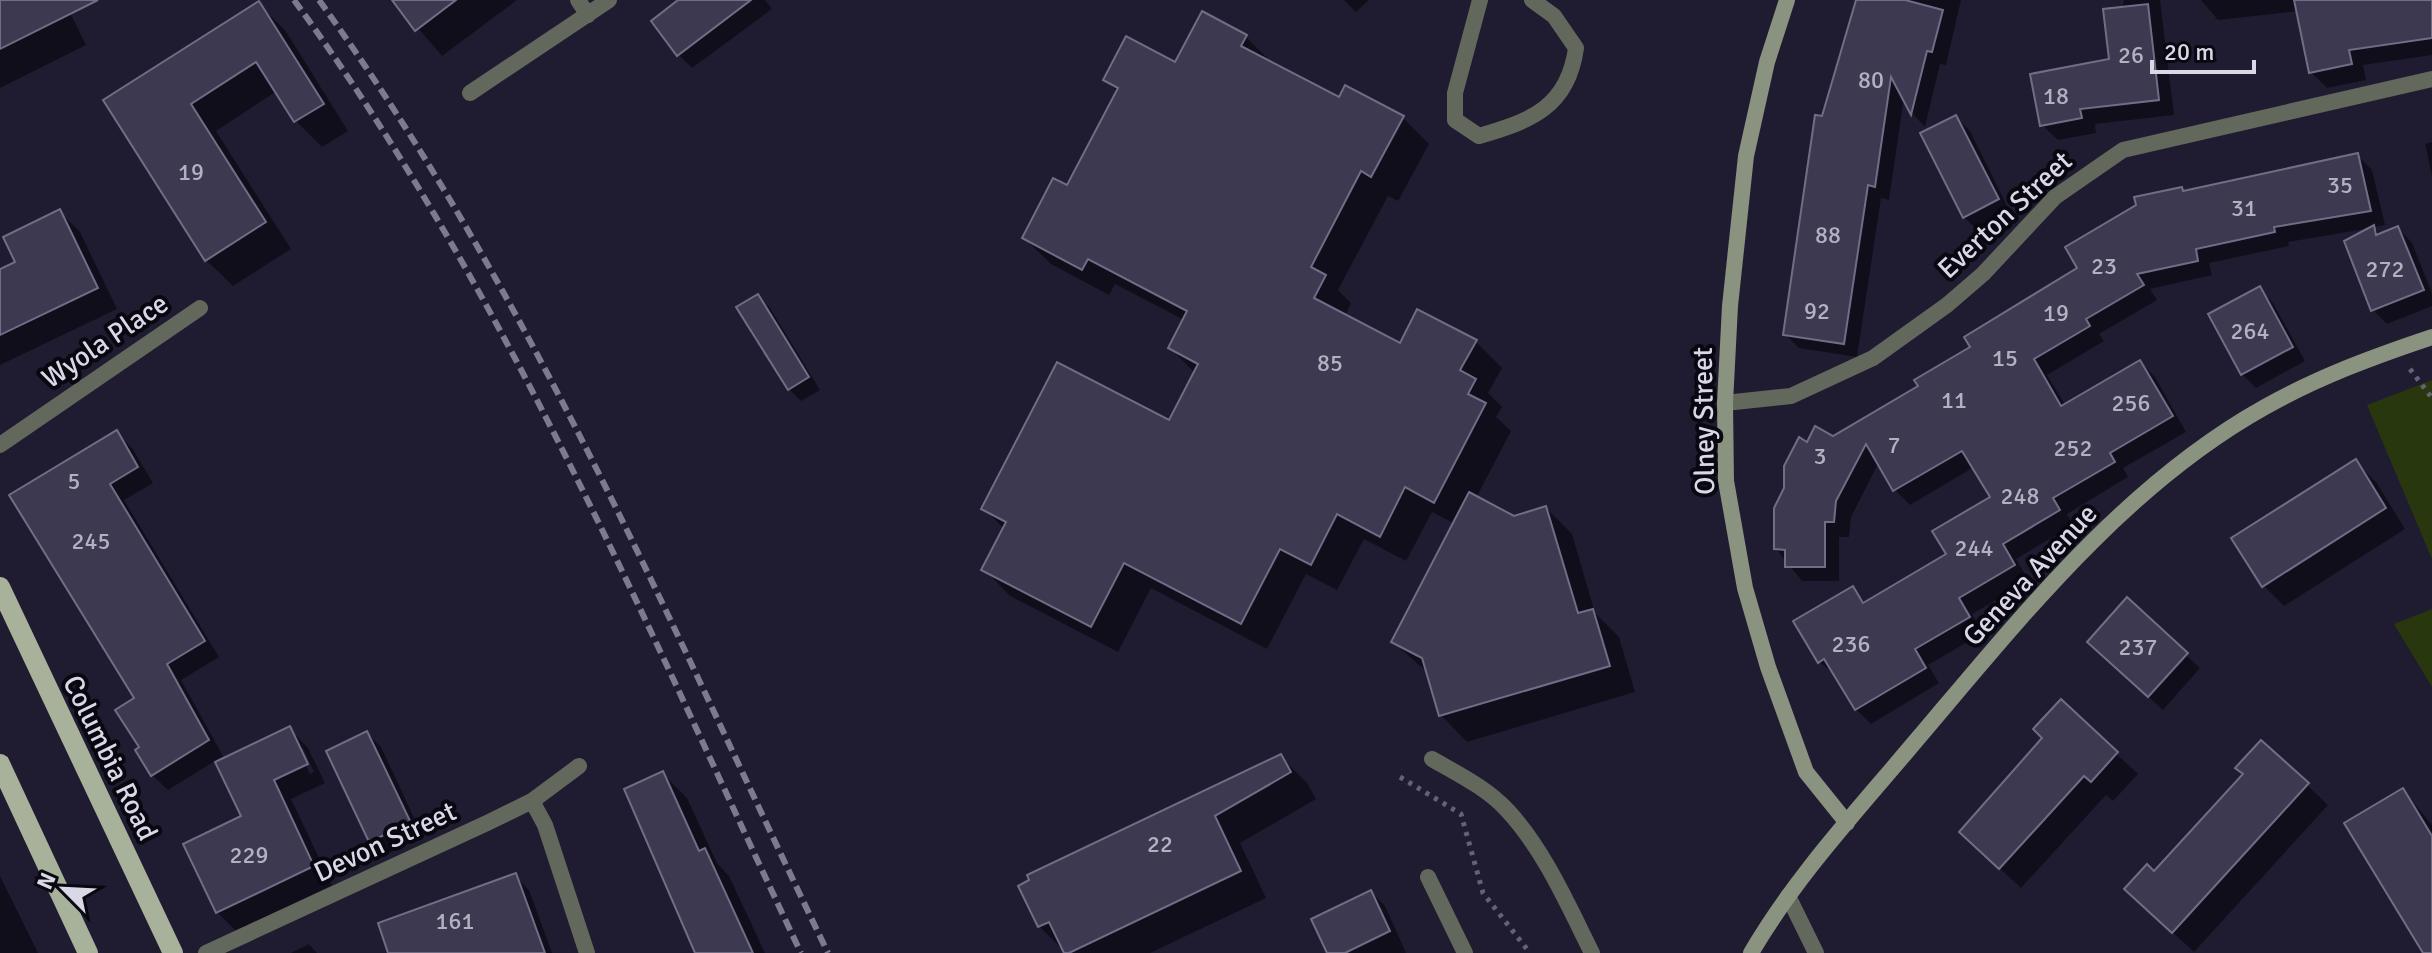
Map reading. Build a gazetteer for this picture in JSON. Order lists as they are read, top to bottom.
{
  "streets": {
    "main road": ["Olney Street", "Geneva Avenue", "Columbia Road"],
    "street": ["Everton Street", "Wyola Place", "Devon Street"]
  },
  "crossings": [
    ["Everton Street", "Olney Street"],
    ["Olney Street", "Geneva Avenue"]
  ],
  "house_numbers": [
    "26",
    "80",
    "18",
    "19",
    "35",
    "31",
    "88",
    "23",
    "272",
    "92",
    "19",
    "264",
    "15",
    "85",
    "11",
    "256",
    "7",
    "252",
    "3",
    "5",
    "248",
    "245",
    "244",
    "236",
    "237",
    "22",
    "229",
    "161"
  ],
  "scale_bar": "20 m",
  "north": "top left"
}
